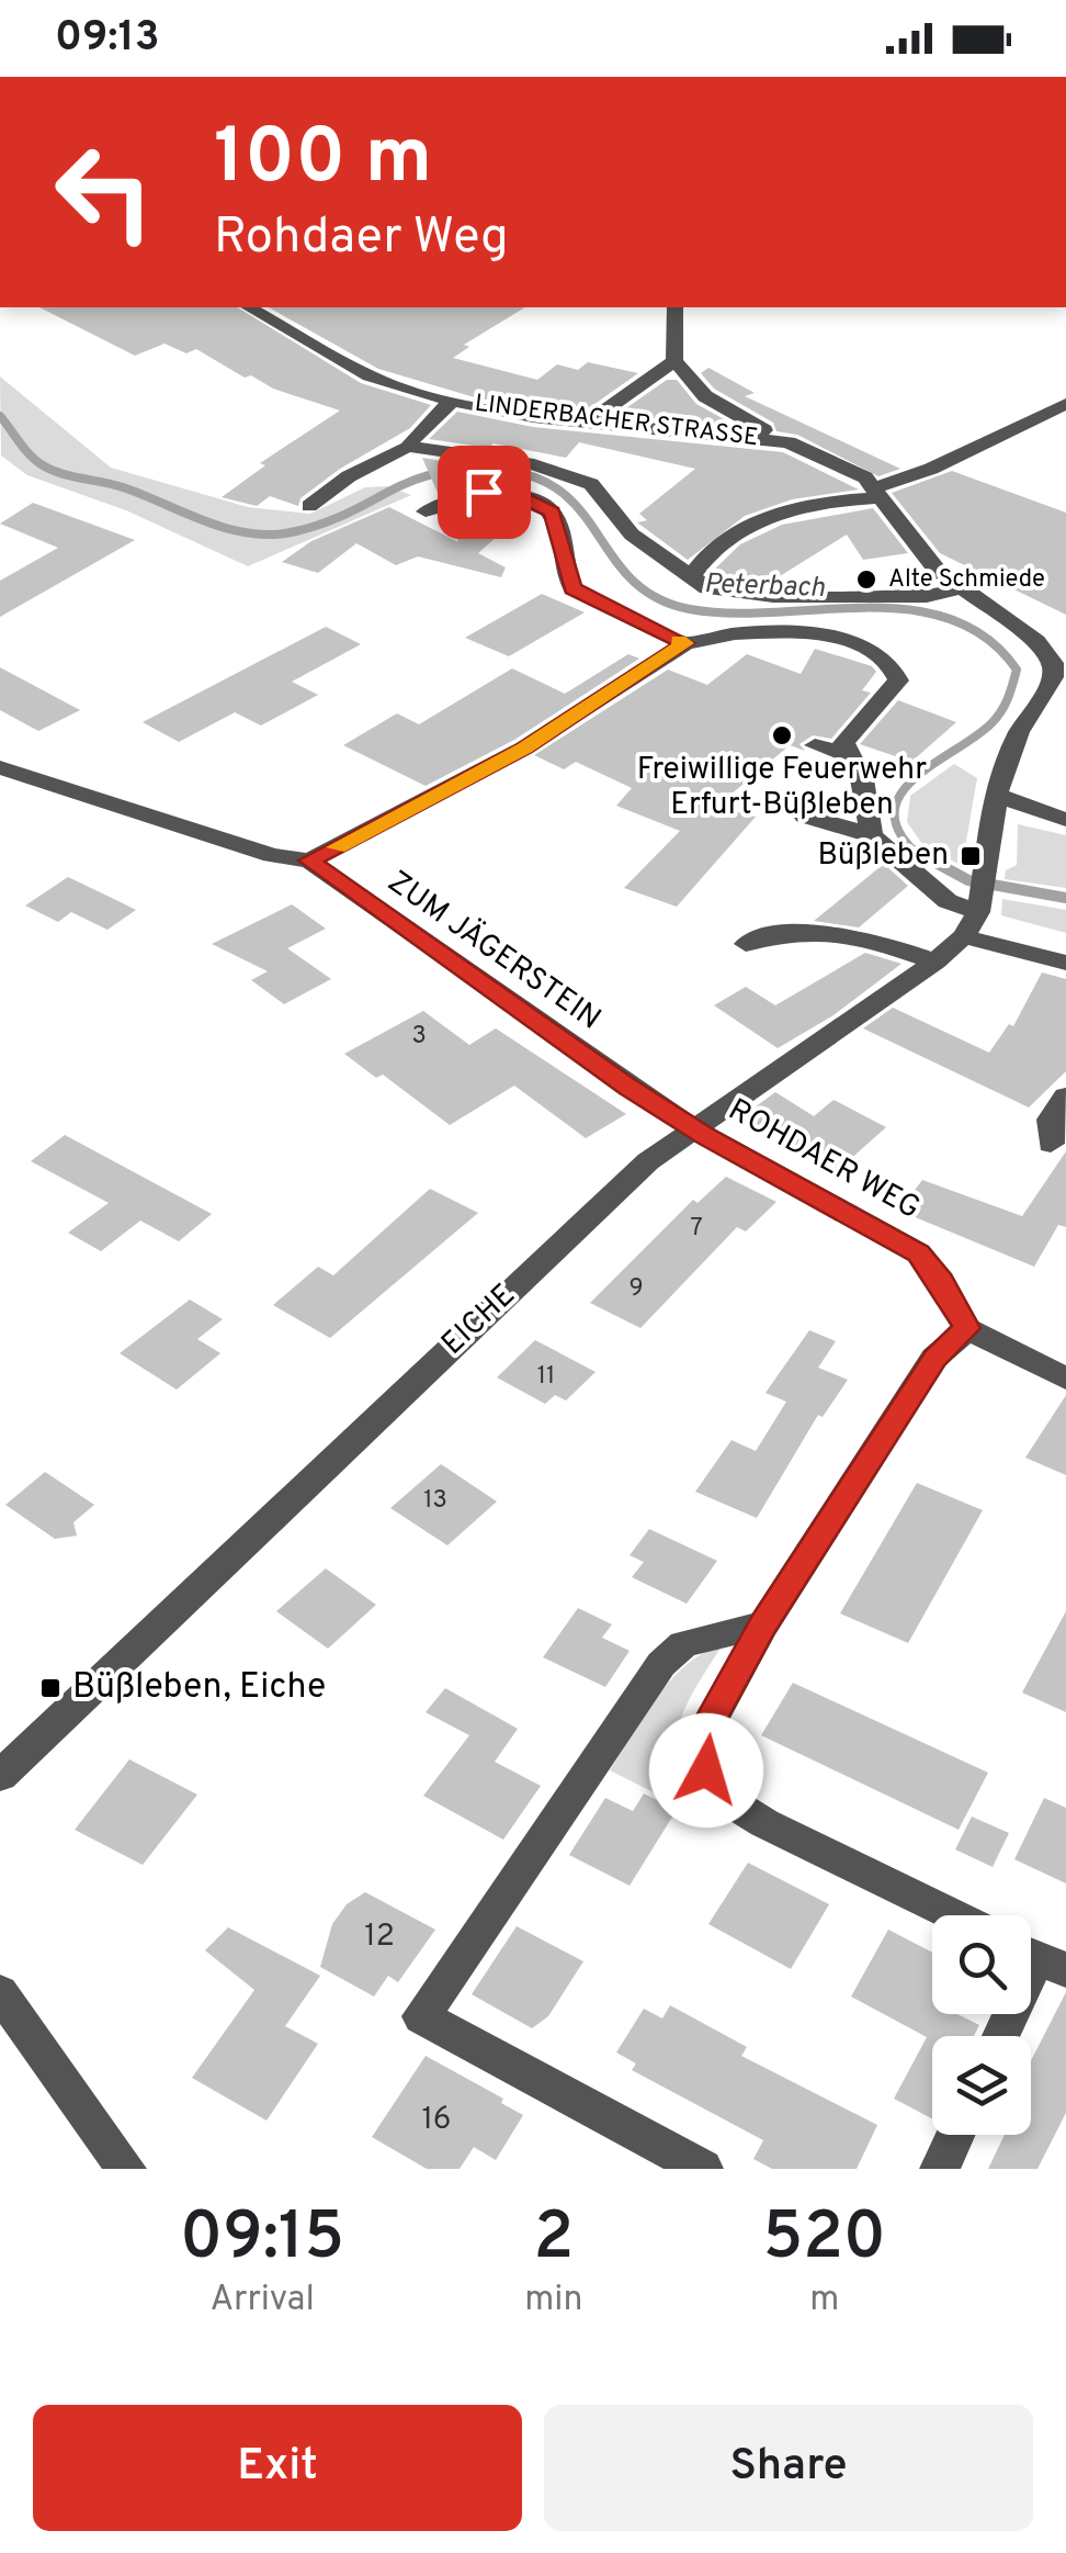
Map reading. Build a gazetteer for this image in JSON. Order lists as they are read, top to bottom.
{
  "streets": {
    "street": [
      "LINDERBACHER STRASSE",
      "ZUM JÄGERSTEIN",
      "ROHDAER WEG",
      "EICHE"
    ]
  },
  "crossings": [
    ["LINDERBACHER STRASSE", "EICHE"],
    ["ZUM JÄGERSTEIN", "ROHDAER WEG"],
    ["ZUM JÄGERSTEIN", "EICHE"],
    ["ROHDAER WEG", "EICHE"]
  ],
  "water": ["Peterbach"],
  "places": {
    "other": ["Alte Schmiede", "Freiwillige Feuerwehr Erfurt-Büßleben"],
    "transit": ["Büßleben", "Büßleben, Eiche"]
  },
  "house_numbers": [
    "3",
    "7",
    "9",
    "11",
    "13",
    "12",
    "16"
  ],
  "page": {
    "status": "09:13",
    "turn": ["100 m", "Rohdaer Weg"],
    "eta": [
      "09:15",
      "Arrival",
      "2",
      "min",
      "520",
      "m"
    ],
    "buttons": ["Exit", "Share"]
  }
}
